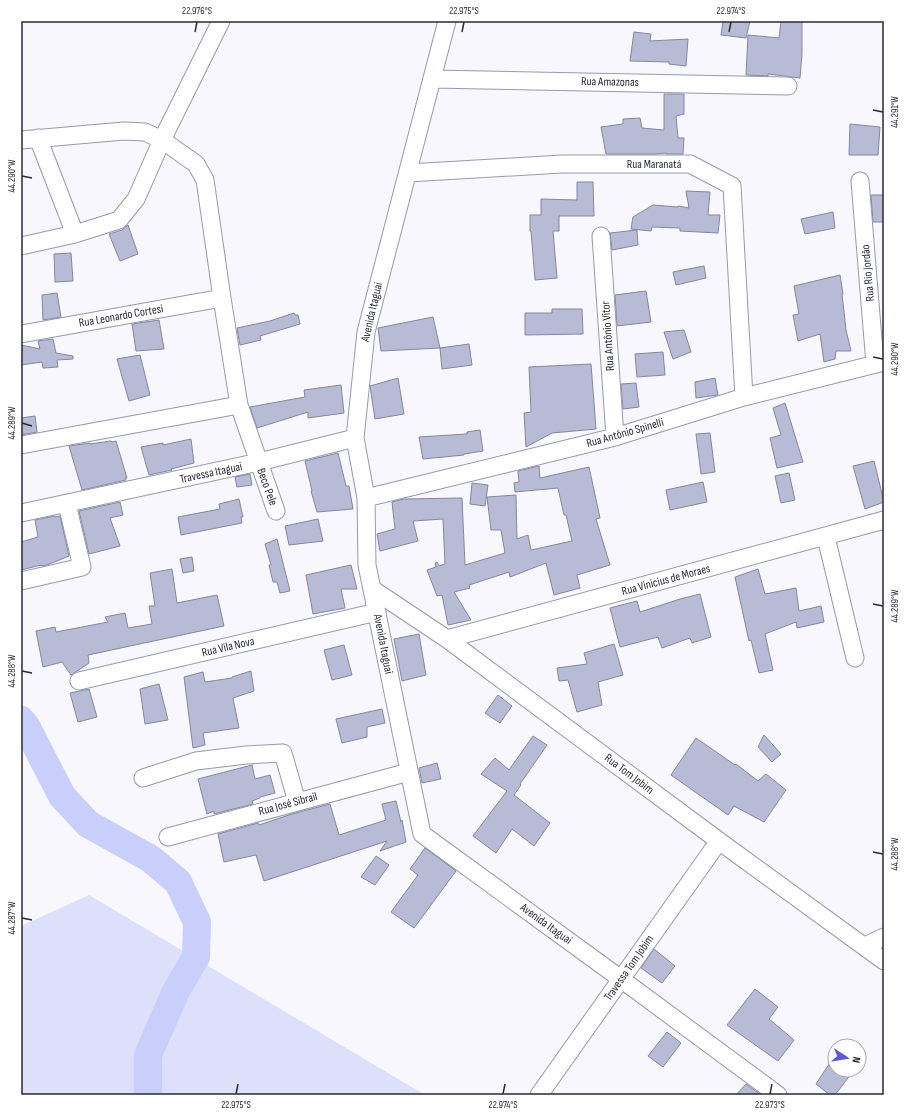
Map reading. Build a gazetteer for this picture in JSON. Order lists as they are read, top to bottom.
{
  "streets": {
    "street": [
      "Rua Amazonas",
      "Rua Maranatá",
      "Rua Rio Jordão",
      "Avenida Itaguai",
      "Rua Leonardo Cortesi",
      "Rua Antônio Vitor",
      "Rua Antônio Spinelli",
      "Travessa Itaguai",
      "Beco Pele",
      "Rua Vinicius de Moraes",
      "Rua Vila Nova",
      "Rua Tom Jobim",
      "Rua José Sibrail",
      "Travessa Tom Jobim"
    ]
  },
  "crossings": [
    ["Rua Amazonas", "Avenida Itaguai"],
    ["Rua Maranatá", "Avenida Itaguai"],
    ["Rua Maranatá", "Rua Antônio Spinelli"],
    ["Rua Rio Jordão", "Rua Antônio Spinelli"],
    ["Avenida Itaguai", "Rua Antônio Spinelli"],
    ["Avenida Itaguai", "Travessa Itaguai"],
    ["Avenida Itaguai", "Rua Vila Nova"],
    ["Avenida Itaguai", "Rua Tom Jobim"],
    ["Avenida Itaguai", "Rua José Sibrail"],
    ["Avenida Itaguai", "Travessa Tom Jobim"],
    ["Rua Antônio Vitor", "Rua Antônio Spinelli"],
    ["Travessa Itaguai", "Beco Pele"],
    ["Rua Vinicius de Moraes", "Rua Tom Jobim"],
    ["Rua Tom Jobim", "Travessa Tom Jobim"]
  ],
  "north": "right",
  "coordinates": [
    "22.976°S",
    "22.975°S",
    "22.974°S",
    "44.291°W",
    "44.290°W",
    "44.289°W",
    "44.288°W",
    "44.287°W",
    "22.973°S"
  ]
}
